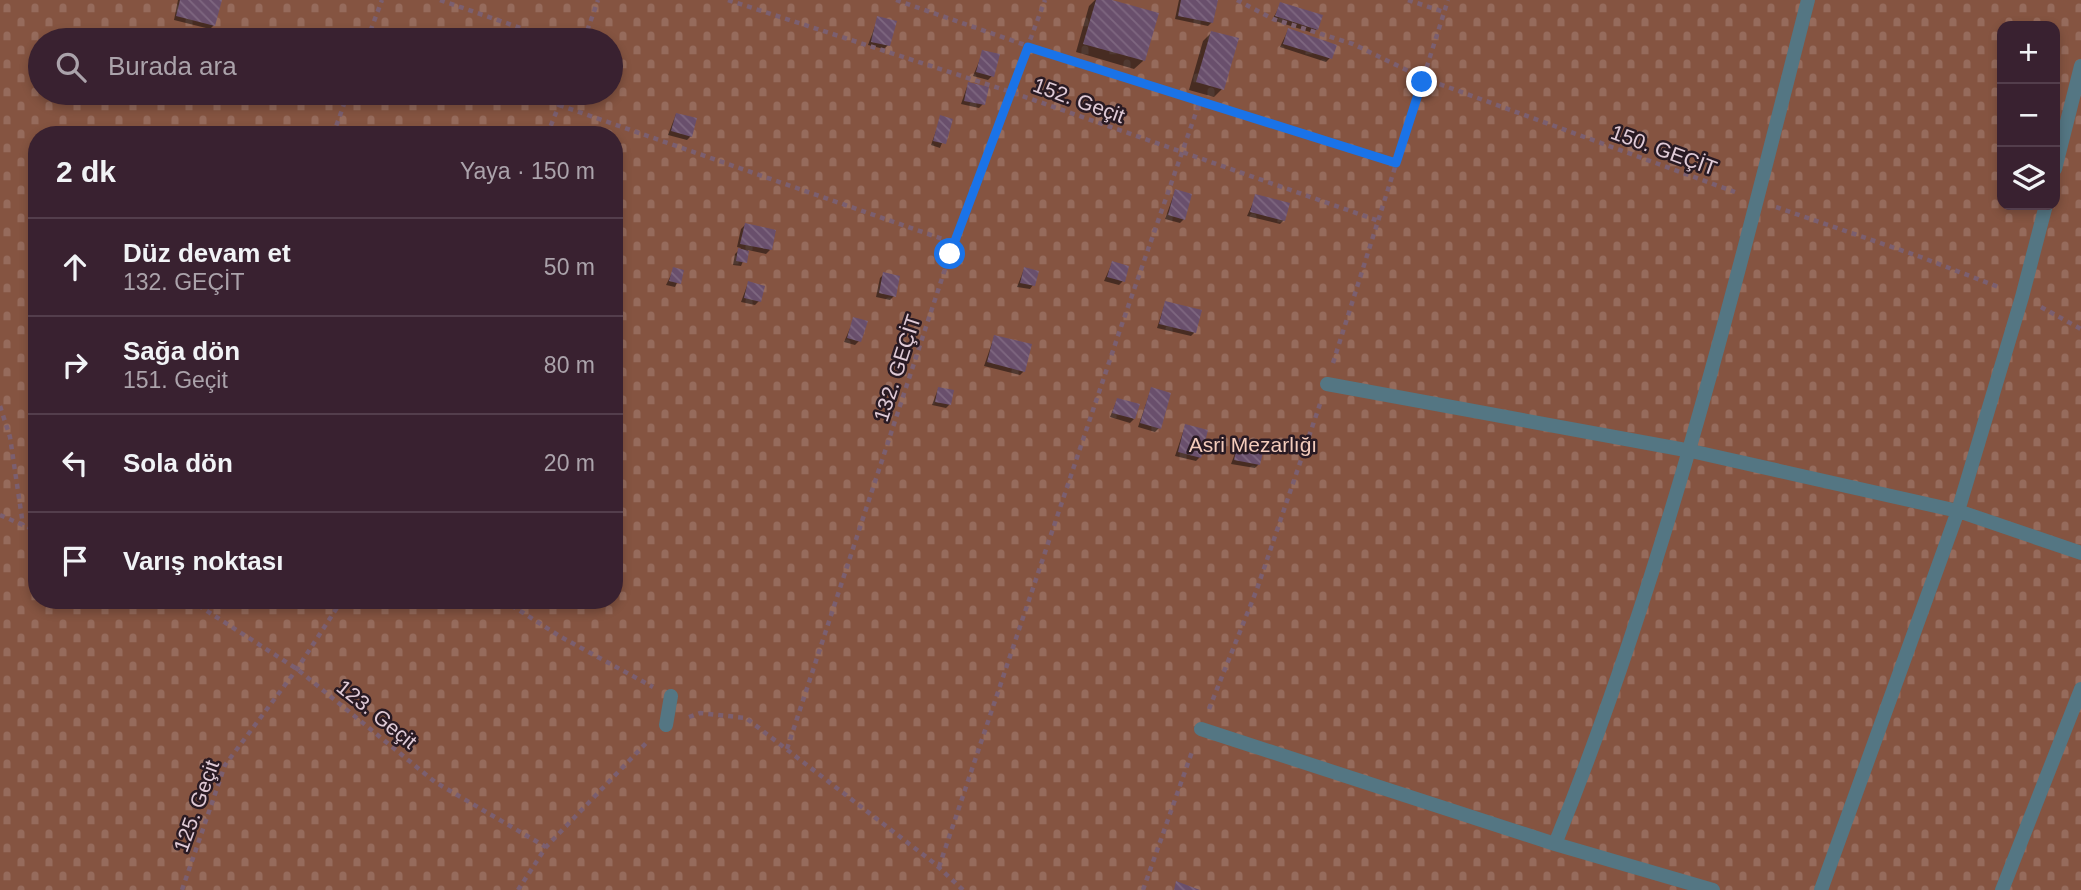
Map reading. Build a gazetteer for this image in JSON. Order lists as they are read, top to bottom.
{
  "streets": {
    "path": [
      "152. Geçit",
      "150. GEÇİT",
      "132. GEÇİT",
      "123. Geçit",
      "125. Geçit"
    ]
  },
  "crossings": [
    ["152. Geçit", "132. GEÇİT"],
    ["123. Geçit", "125. Geçit"]
  ],
  "parks": ["Asri Mezarlığı"],
  "page": {
    "map_buttons": ["+", "−"],
    "search": "Burada ara",
    "heading": ["2 dk", "Yaya · 150 m"],
    "list": [
      ["Düz devam et", "132. GEÇİT", "50 m"],
      ["Sağa dön", "151. Geçit", "80 m"],
      ["Sola dön", "20 m"],
      "Varış noktası"
    ]
  }
}
